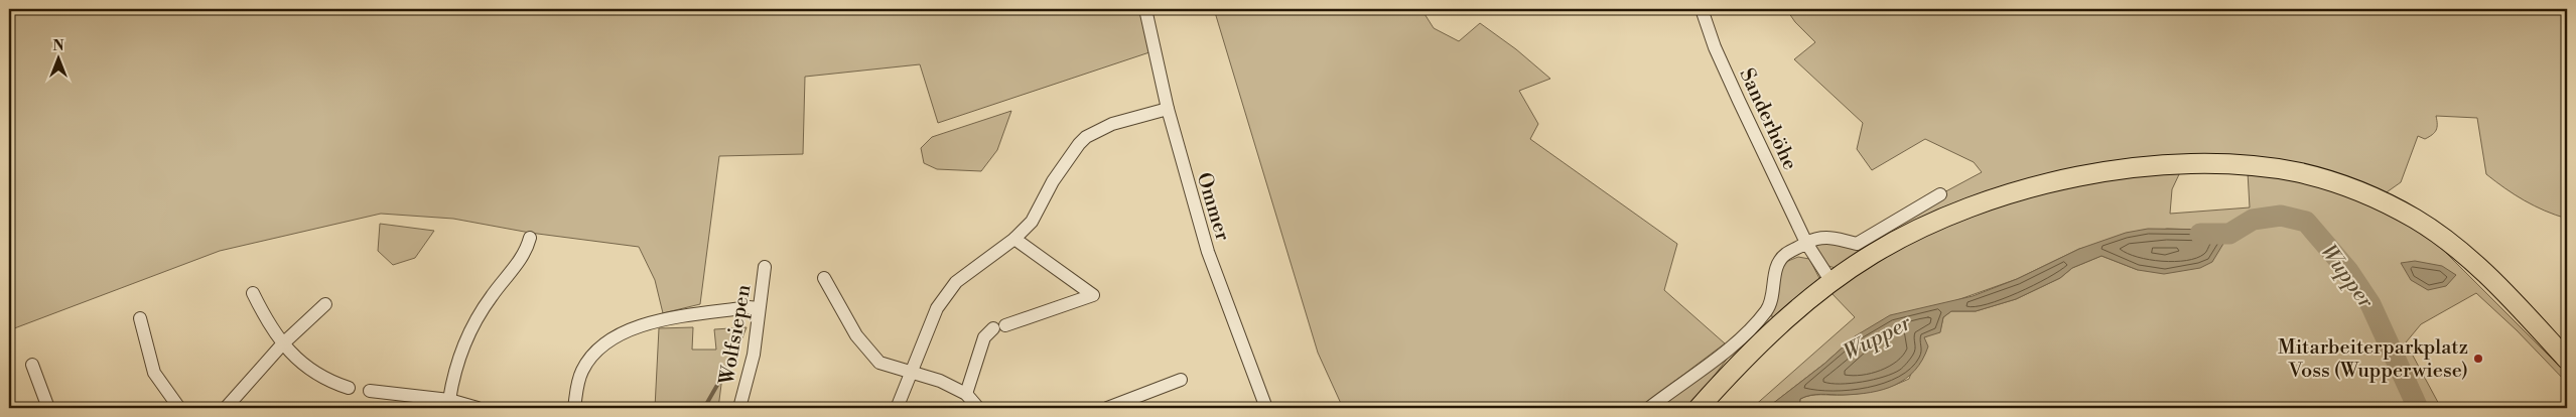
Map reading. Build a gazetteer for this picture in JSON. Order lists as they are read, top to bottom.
{
  "streets": {
    "street": ["Sanderhöhe", "Ommer", "Wolfsiepen"]
  },
  "water": ["Wupper"],
  "places": ["Mitarbeiterparkplatz Voss (Wupperwiese)"],
  "north": "top"
}
